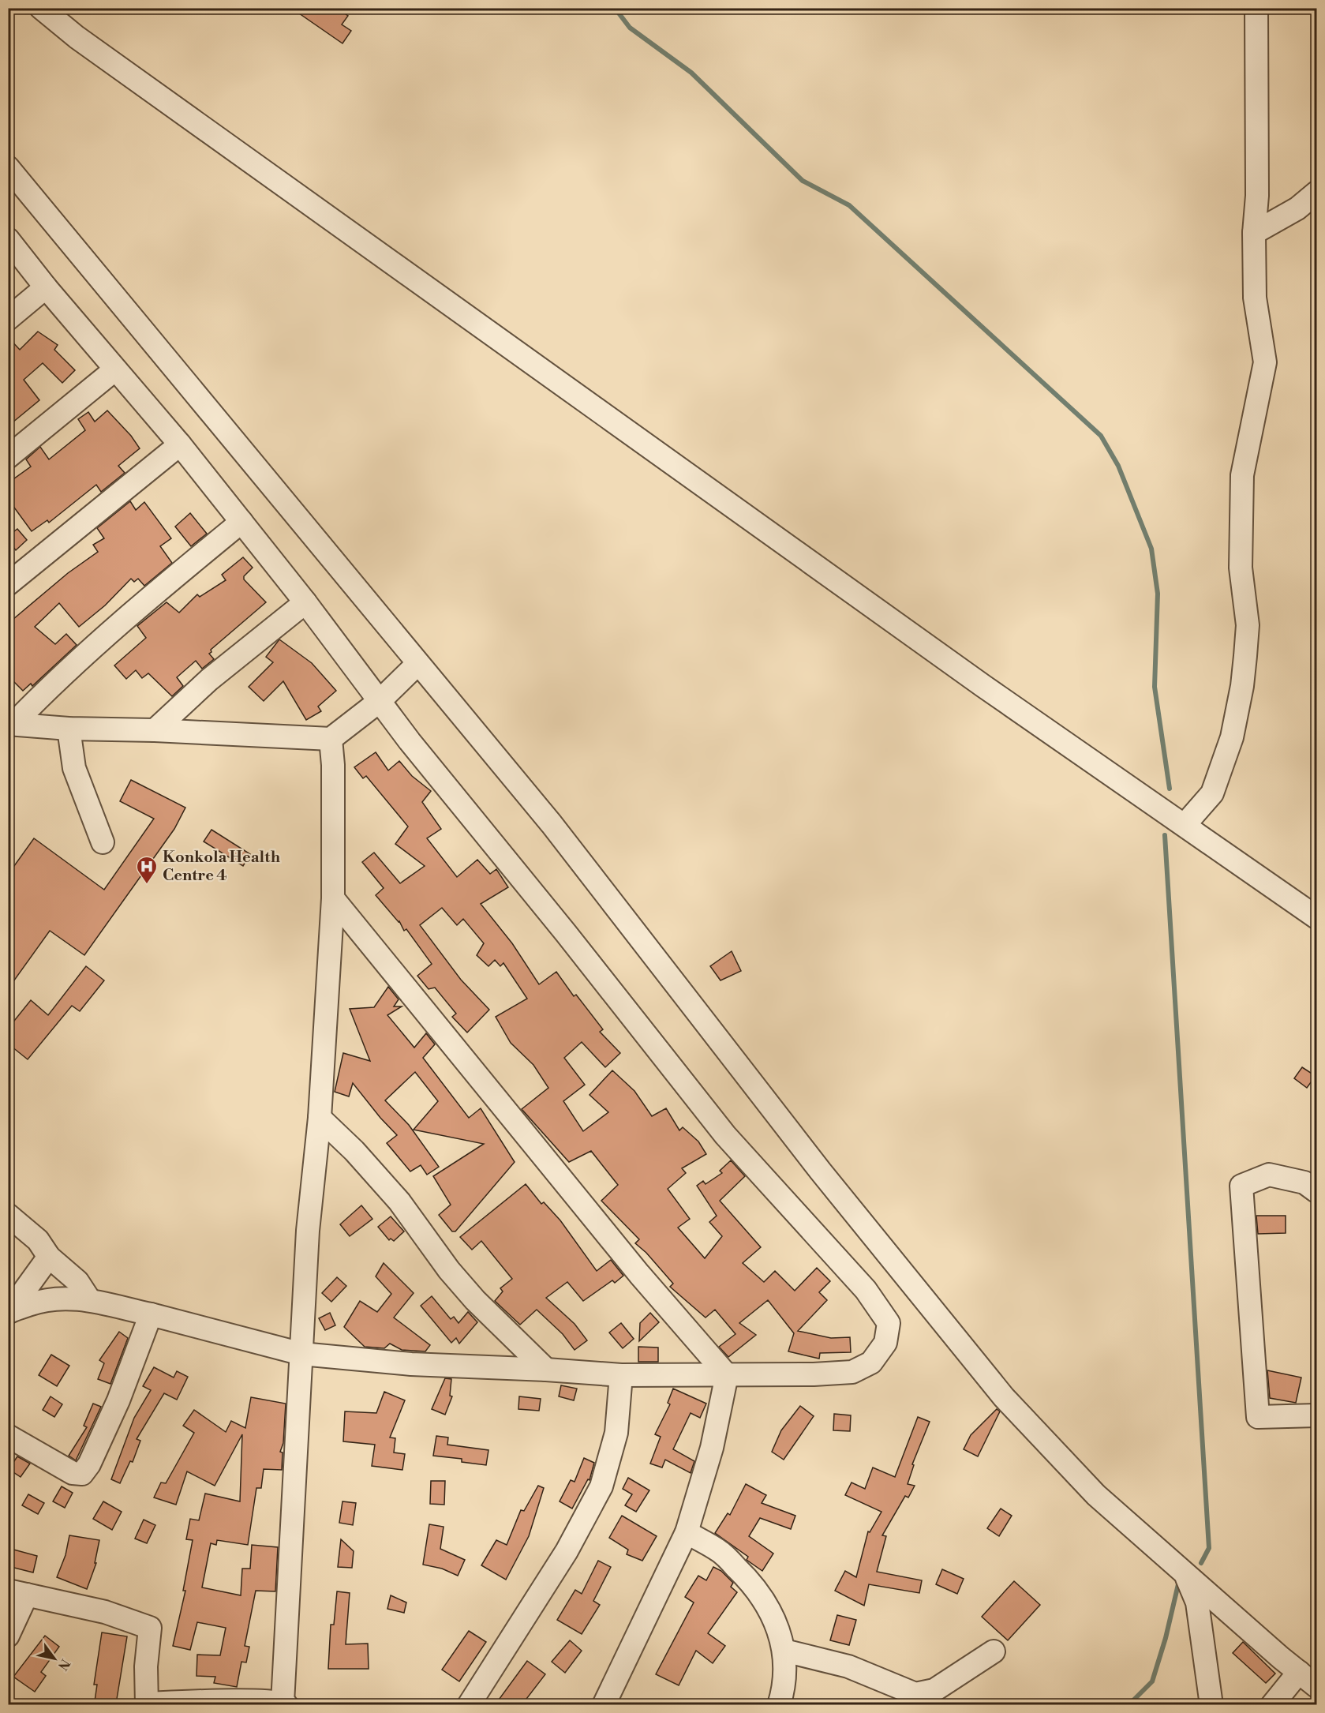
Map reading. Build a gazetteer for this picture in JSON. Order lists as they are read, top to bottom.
{
  "places": {
    "hospital": ["Konkola Health Centre 4"]
  },
  "north": "bottom right"
}
